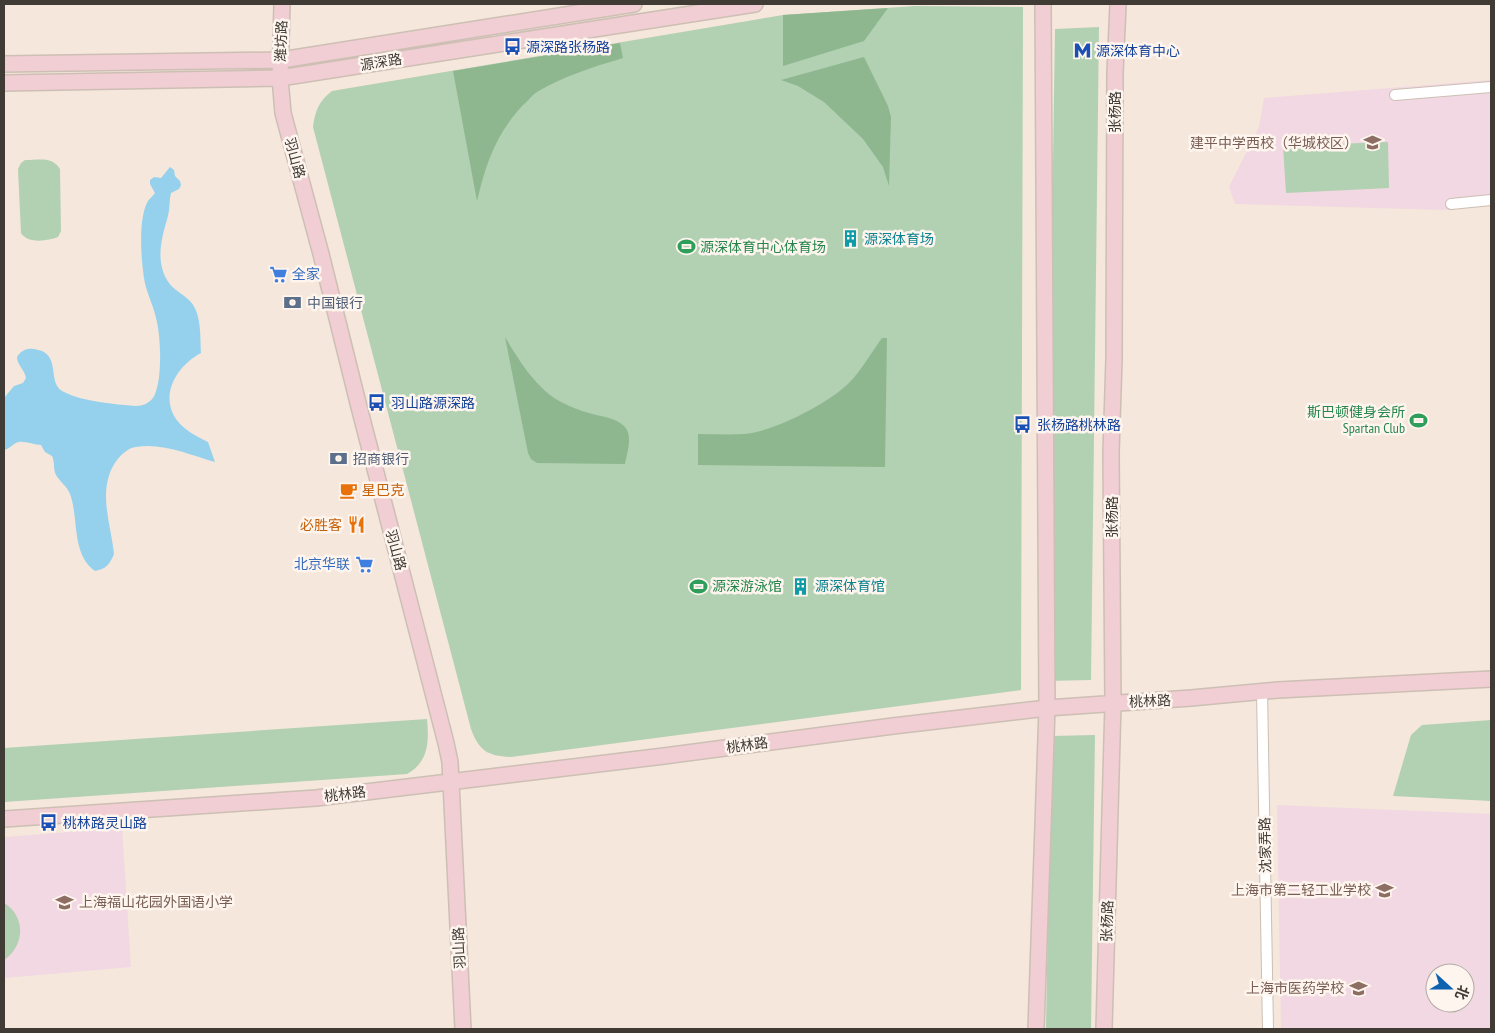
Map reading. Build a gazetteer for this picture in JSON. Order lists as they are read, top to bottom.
{
  "streets": {
    "main road": [
      "潍坊路",
      "源深路",
      "张杨路",
      "羽山路",
      "桃林路"
    ],
    "street": ["沈家弄路"]
  },
  "crossings": [
    ["潍坊路", "源深路"],
    ["潍坊路", "羽山路"],
    ["源深路", "羽山路"],
    ["张杨路", "桃林路"],
    ["羽山路", "桃林路"],
    ["桃林路", "沈家弄路"]
  ],
  "places": {
    "bus stop": [
      "源深路张杨路",
      "羽山路源深路",
      "张杨路桃林路",
      "桃林路灵山路"
    ],
    "metro station": ["源深体育中心"],
    "school or university": [
      "建平中学西校（华城校区）",
      "上海市第二轻工业学校",
      "上海福山花园外国语小学",
      "上海市医药学校"
    ],
    "building": ["源深体育场", "源深体育馆"],
    "sports": ["源深体育中心体育场", "斯巴顿健身会所 Spartan Club", "源深游泳馆"],
    "supermarket": ["全家", "北京华联"],
    "bank": ["中国银行", "招商银行"],
    "cafe": ["星巴克"],
    "restaurant": ["必胜客"]
  },
  "north": "right"
}
